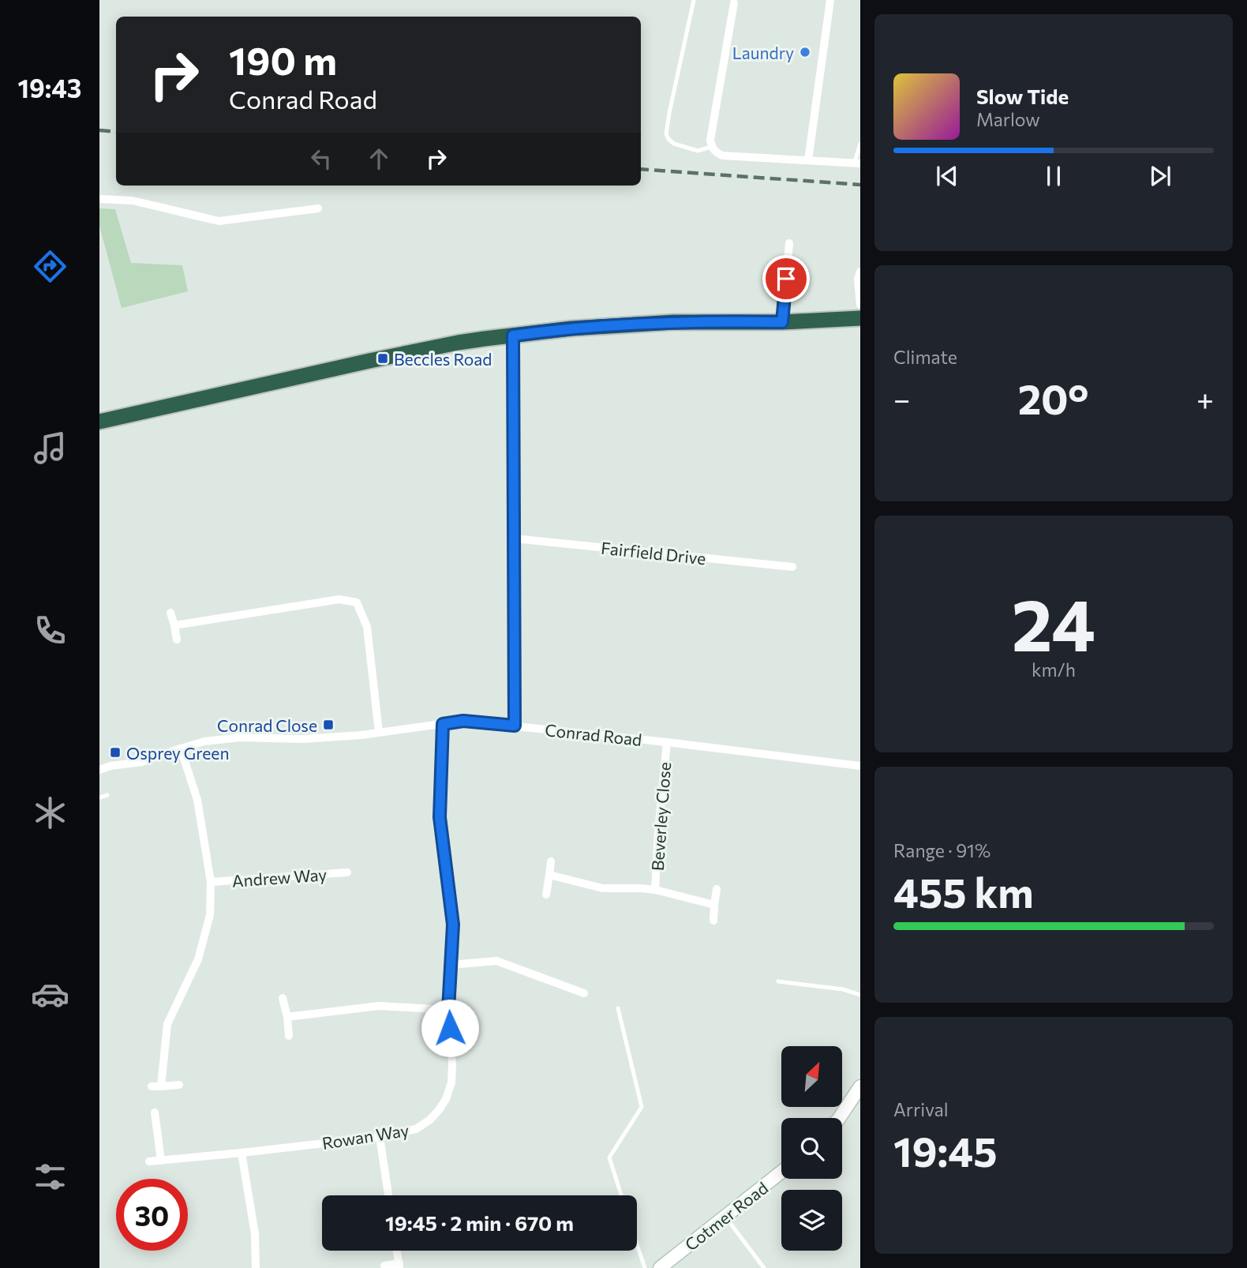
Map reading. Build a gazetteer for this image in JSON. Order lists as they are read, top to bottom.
{
  "streets": {
    "street": [
      "Fairfield Drive",
      "Conrad Road",
      "Beverley Close",
      "Andrew Way",
      "Rowan Way",
      "Cotmer Road"
    ]
  },
  "crossings": [
    ["Conrad Road", "Beverley Close"],
    ["Conrad Road", "Rowan Way"]
  ],
  "places": {
    "other": ["Laundry"],
    "transit": ["Beccles Road", "Conrad Close", "Osprey Green"]
  },
  "north": "top right",
  "page": {
    "tabs": "19:43",
    "turn": ["190 m", "Conrad Road"],
    "song": ["Slow Tide", "Marlow"],
    "tile": [
      "Climate",
      ["24", "km/h"],
      ["Range · 91%", "455 km"],
      ["Arrival", "19:45"]
    ],
    "heat": ["−", "20°", "+"],
    "limit": "30",
    "trip": "19:45 · 2 min · 670 m"
  }
}
